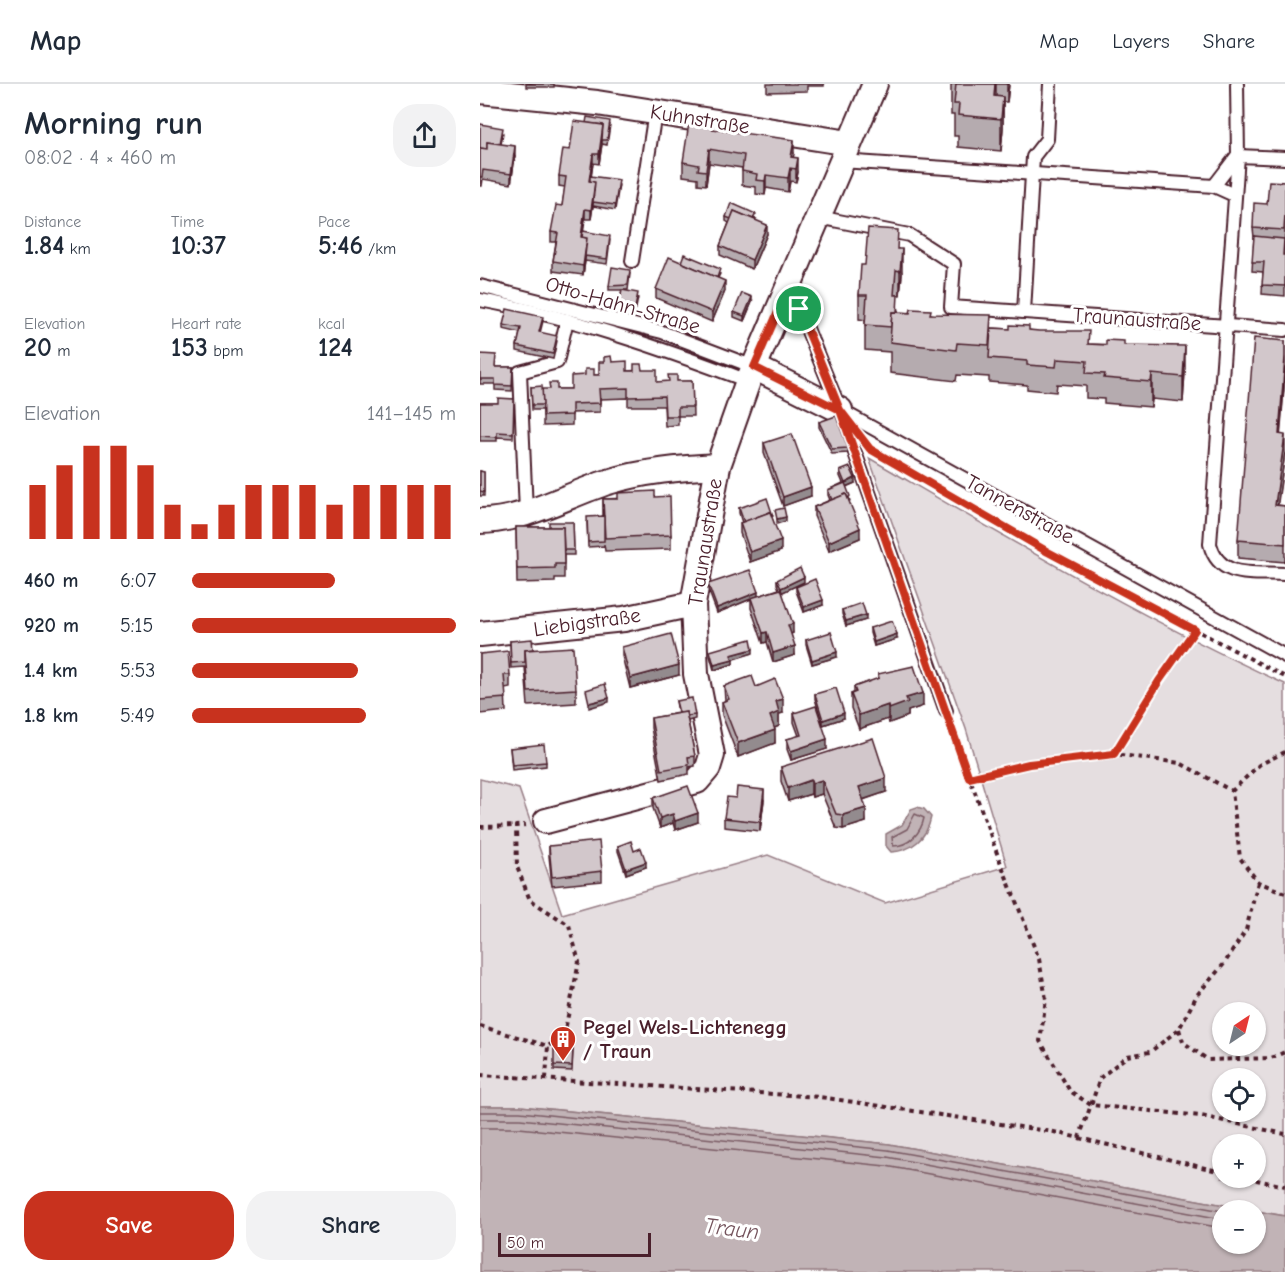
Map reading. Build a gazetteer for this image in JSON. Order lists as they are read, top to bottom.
{
  "streets": {
    "street": [
      "Kuhnstraße",
      "Traunaustraße",
      "Tannenstraße",
      "Liebigstraße"
    ],
    "lane": ["Otto-Hahn-Straße"]
  },
  "crossings": [
    ["Kuhnstraße", "Traunaustraße"],
    ["Otto-Hahn-Straße", "Traunaustraße"],
    ["Otto-Hahn-Straße", "Tannenstraße"],
    ["Traunaustraße", "Tannenstraße"],
    ["Traunaustraße", "Liebigstraße"]
  ],
  "water": ["Traun"],
  "places": {
    "building": ["Pegel Wels-Lichtenegg / Traun"]
  },
  "scale_bar": "50 m",
  "north": "top right",
  "page": {
    "header": "Map",
    "nav": ["Map", "Layers", "Share"],
    "heading": ["Morning run", "08:02 · 4 × 460 m"],
    "stats": [
      ["Distance", "1.84 km"],
      ["Time", "10:37"],
      ["Pace", "5:46 /km"],
      ["Elevation", "20 m"],
      ["Heart rate", "153 bpm"],
      ["kcal", "124"]
    ],
    "chart": ["Elevation", "141–145 m"],
    "list": [
      {
        "name": "460 m",
        "note": "6:07"
      },
      {
        "name": "920 m",
        "note": "5:15"
      },
      {
        "name": "1.4 km",
        "note": "5:53"
      },
      {
        "name": "1.8 km",
        "note": "5:49"
      }
    ],
    "map_buttons": ["+", "−"],
    "buttons": ["Save", "Share"],
    "scale": "50 m"
  }
}
